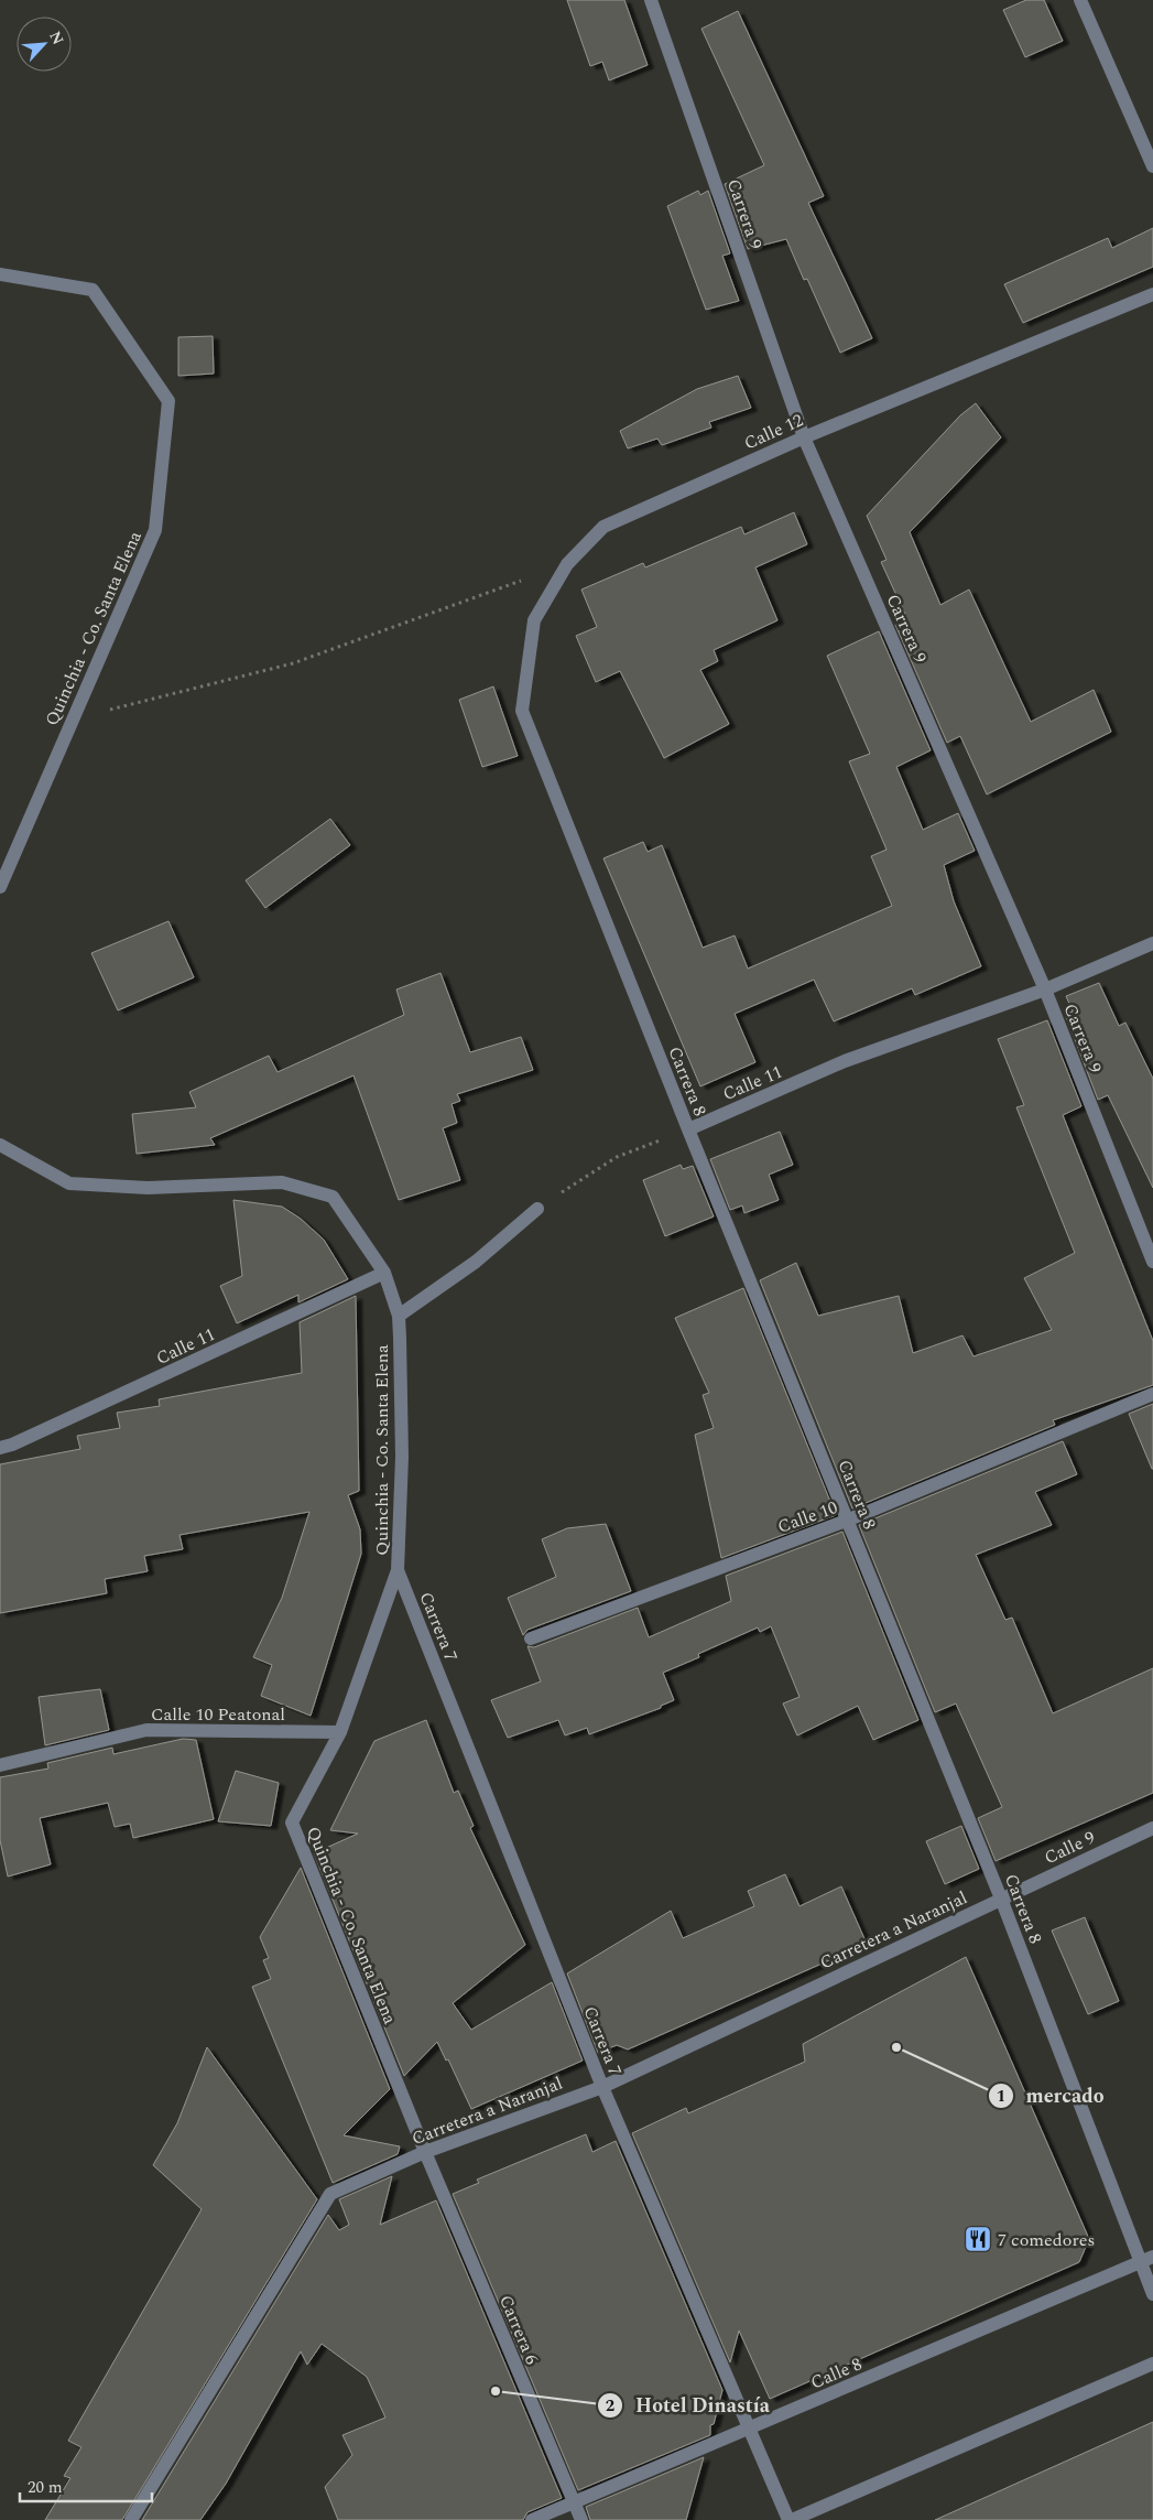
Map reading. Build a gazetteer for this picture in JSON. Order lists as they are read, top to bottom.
{
  "streets": {
    "street": [
      "Carrera 9",
      "Calle 12",
      "Quinchia - Co. Santa Elena",
      "Carrera 8",
      "Calle 11",
      "Calle 10",
      "Carrera 7",
      "Calle 10 Peatonal",
      "Calle 9",
      "Carretera a Naranjal",
      "Carrera 6",
      "Calle 8"
    ]
  },
  "crossings": [
    ["Carrera 9", "Calle 12"],
    ["Carrera 9", "Calle 11"],
    ["Calle 12", "Carrera 8"],
    ["Quinchia - Co. Santa Elena", "Calle 11"],
    ["Quinchia - Co. Santa Elena", "Carrera 7"],
    ["Quinchia - Co. Santa Elena", "Calle 10 Peatonal"],
    ["Quinchia - Co. Santa Elena", "Carretera a Naranjal"],
    ["Quinchia - Co. Santa Elena", "Carrera 6"],
    ["Carrera 8", "Calle 11"],
    ["Carrera 8", "Calle 10"],
    ["Carrera 8", "Calle 9"],
    ["Carrera 8", "Carretera a Naranjal"],
    ["Carrera 8", "Calle 8"],
    ["Carrera 7", "Carretera a Naranjal"],
    ["Carrera 7", "Calle 8"],
    ["Calle 9", "Carretera a Naranjal"],
    ["Carretera a Naranjal", "Carrera 6"],
    ["Carrera 6", "Calle 8"]
  ],
  "places": {
    "other": ["mercado", "Hotel Dinastía"],
    "restaurant": ["7 comedores"]
  },
  "scale_bar": "20 m",
  "north": "top right"
}
